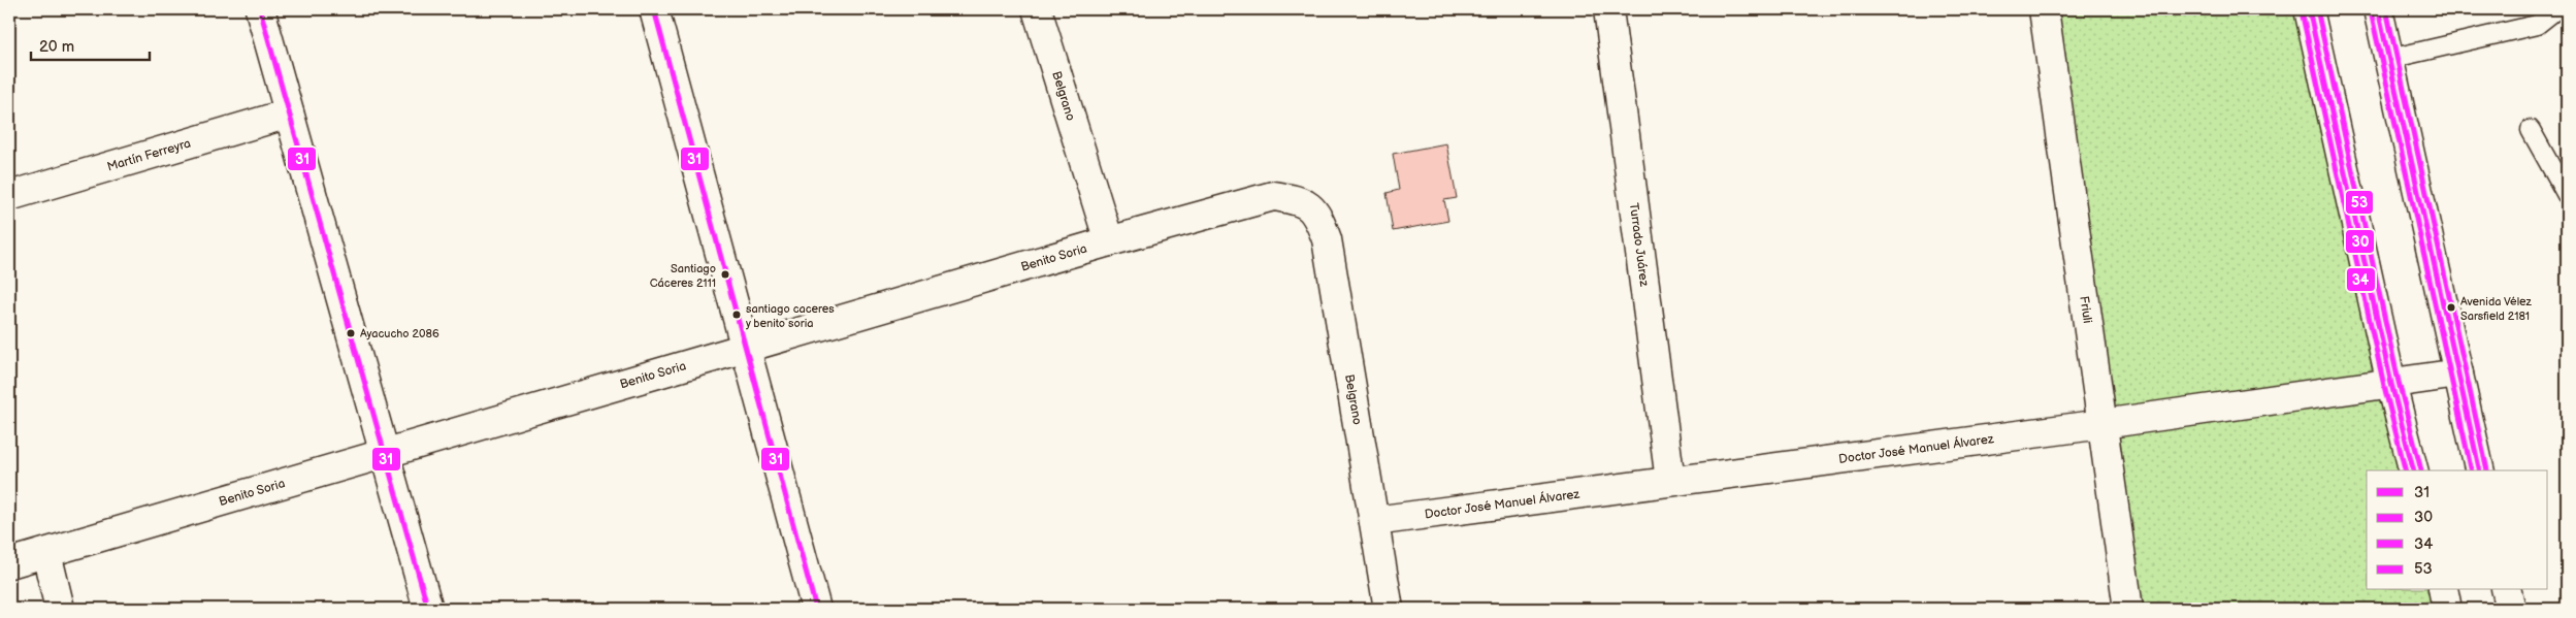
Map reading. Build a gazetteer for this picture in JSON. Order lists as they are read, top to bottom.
{
  "streets": {
    "street": [
      "Belgrano",
      "Martín Ferreyra",
      "Turrado Juárez",
      "Benito Soria",
      "Friuli",
      "Doctor José Manuel Álvarez"
    ]
  },
  "crossings": [
    ["Belgrano", "Benito Soria"],
    ["Belgrano", "Doctor José Manuel Álvarez"],
    ["Turrado Juárez", "Doctor José Manuel Álvarez"],
    ["Friuli", "Doctor José Manuel Álvarez"]
  ],
  "places": [
    "Santiago Cáceres 2111",
    "Avenida Vélez Sarsfield 2181",
    "santiago caceres y benito soria",
    "Ayacucho 2086"
  ],
  "lines": [
    "transit line 31",
    "transit line 30",
    "transit line 53",
    "transit line 34"
  ],
  "legend": [
    "31",
    "30",
    "34",
    "53"
  ],
  "scale_bar": "20 m"
}
